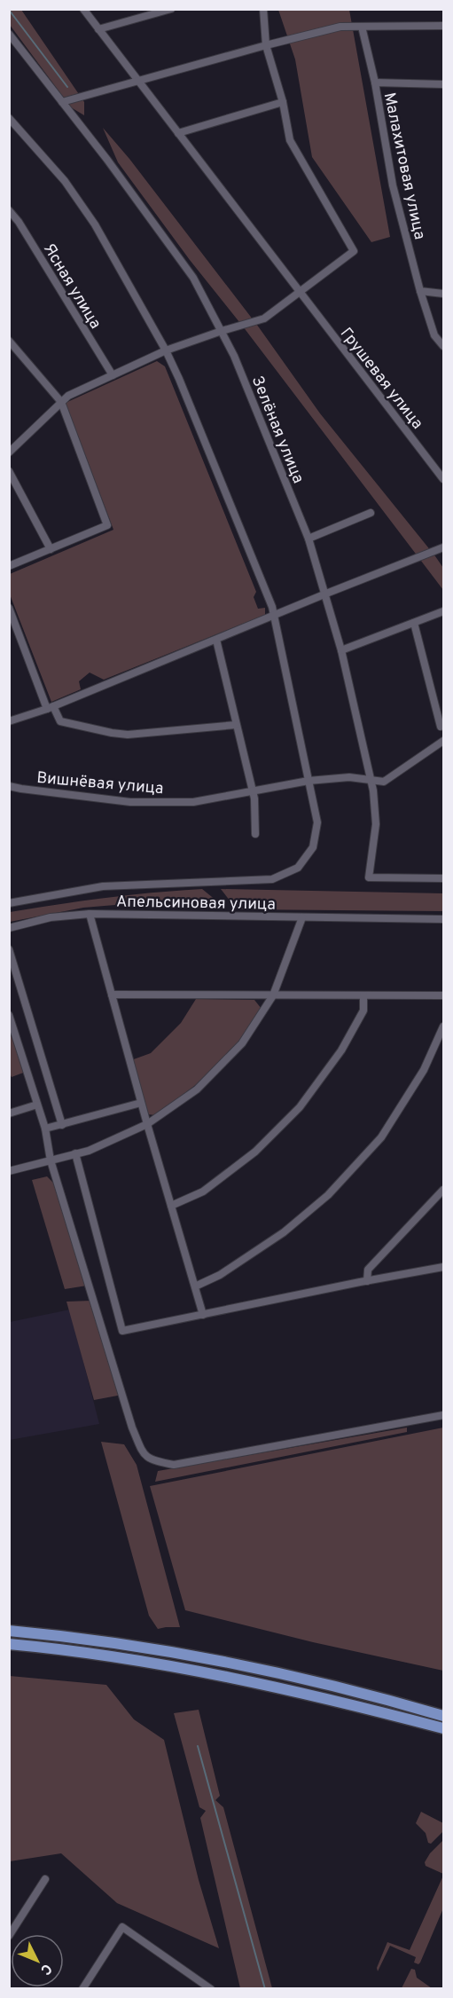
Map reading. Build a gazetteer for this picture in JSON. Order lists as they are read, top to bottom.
{
  "streets": {
    "street": [
      "Малахитовая улица",
      "Ясная улица",
      "Грушевая улица",
      "Зелёная улица",
      "Вишнёвая улица",
      "Апельсиновая улица"
    ]
  },
  "crossings": [
    ["Зелёная улица", "Вишнёвая улица"]
  ],
  "north": "bottom right"
}
